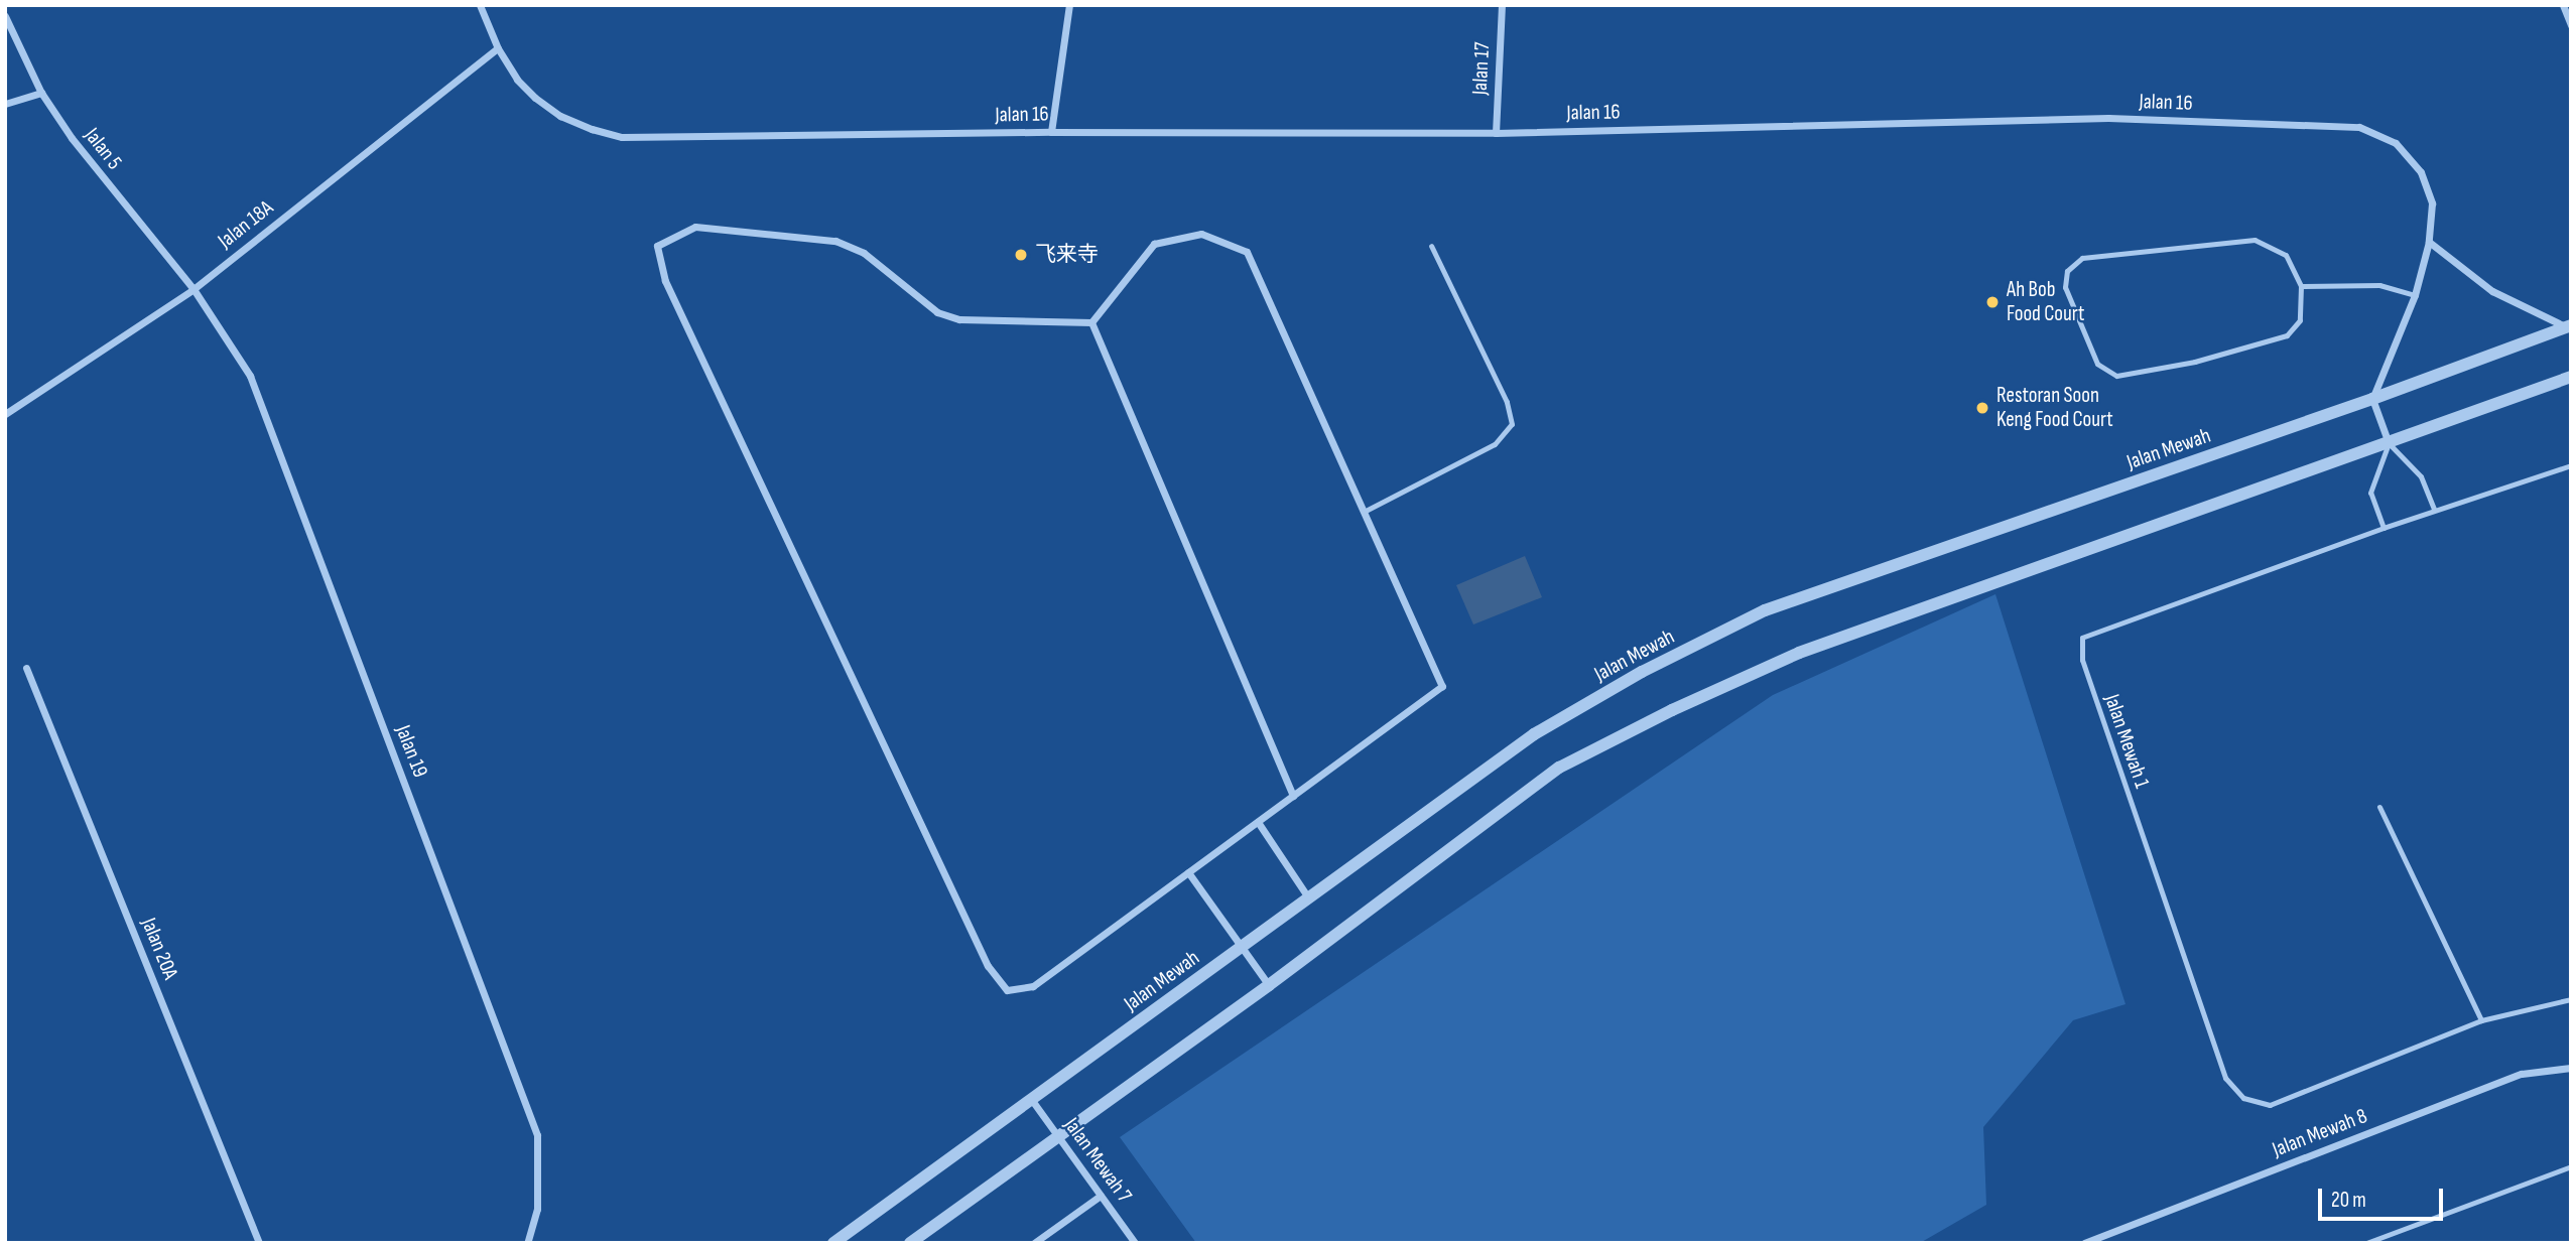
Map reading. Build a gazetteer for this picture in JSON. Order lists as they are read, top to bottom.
{
  "streets": {
    "street": [
      "Jalan 17",
      "Jalan 16",
      "Jalan 5",
      "Jalan 18A",
      "Jalan Mewah",
      "Jalan 19",
      "Jalan 20A",
      "Jalan Mewah 8",
      "Jalan Mewah 7"
    ],
    "lane": ["Jalan Mewah 1"]
  },
  "crossings": [
    ["Jalan 17", "Jalan 16"],
    ["Jalan 16", "Jalan 18A"],
    ["Jalan 16", "Jalan Mewah"],
    ["Jalan 5", "Jalan 18A"],
    ["Jalan 5", "Jalan 19"],
    ["Jalan 18A", "Jalan 19"],
    ["Jalan Mewah", "Jalan Mewah 7"]
  ],
  "places": ["飞来寺", "Ah Bob Food Court", "Restoran Soon Keng Food Court"],
  "scale_bar": "20 m"
}
